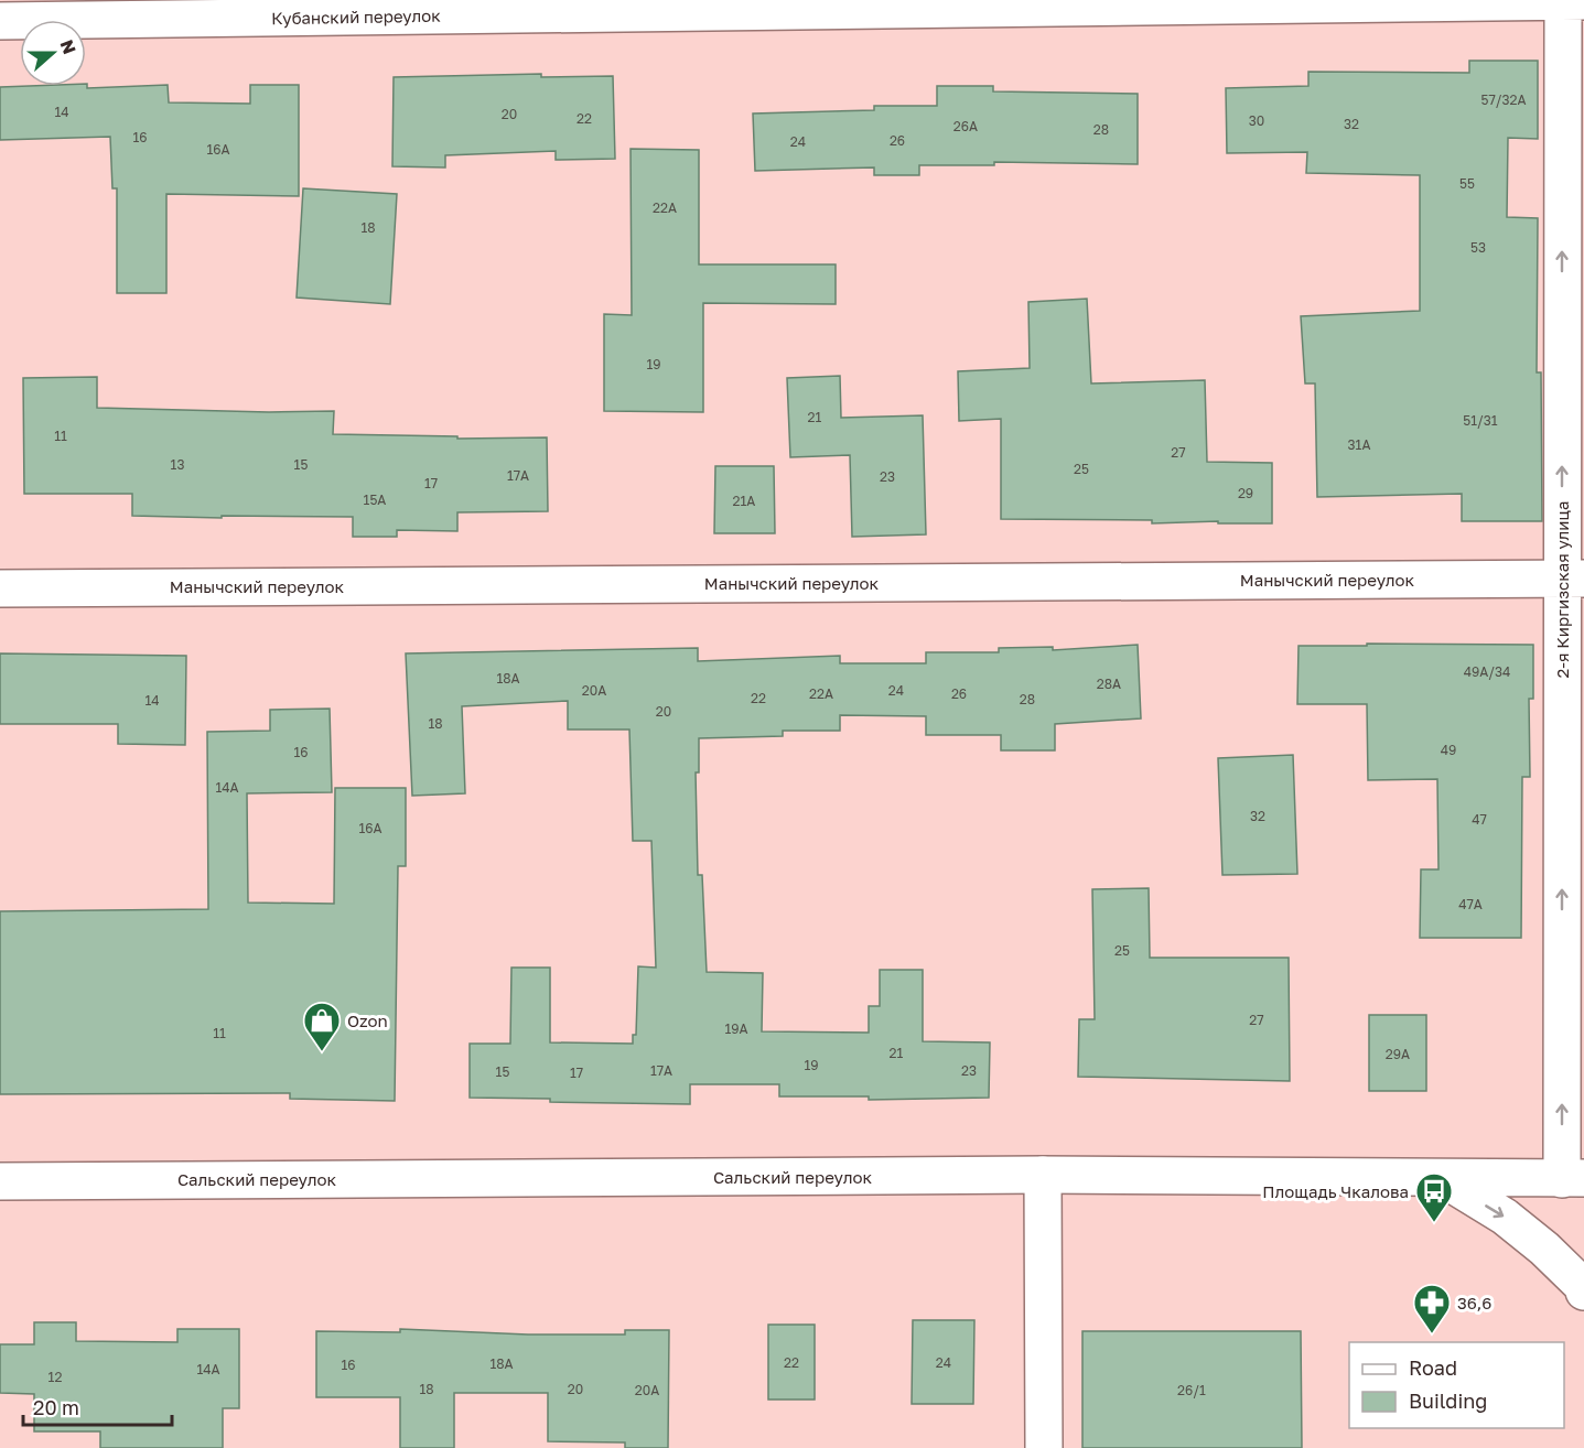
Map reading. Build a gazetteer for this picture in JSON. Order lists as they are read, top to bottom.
{
  "streets": {
    "street": [
      "Кубанский переулок",
      "Манычский переулок",
      "2-я Киргизская улица",
      "Сальский переулок"
    ]
  },
  "crossings": [
    ["Кубанский переулок", "2-я Киргизская улица"],
    ["Манычский переулок", "2-я Киргизская улица"],
    ["2-я Киргизская улица", "Сальский переулок"]
  ],
  "one_way": ["2-я Киргизская улица"],
  "places": {
    "shop": ["Ozon"],
    "bus stop": ["Площадь Чкалова"],
    "pharmacy": ["36,6"]
  },
  "house_numbers": [
    "57/32А",
    "14",
    "20",
    "22",
    "30",
    "32",
    "26А",
    "28",
    "16",
    "26",
    "24",
    "16А",
    "55",
    "22А",
    "18",
    "53",
    "19",
    "21",
    "51/31",
    "11",
    "31А",
    "27",
    "13",
    "15",
    "25",
    "17А",
    "23",
    "17",
    "29",
    "15А",
    "21А",
    "49А/34",
    "18А",
    "28А",
    "20А",
    "24",
    "22А",
    "26",
    "22",
    "28",
    "14",
    "20",
    "18",
    "49",
    "16",
    "14А",
    "32",
    "47",
    "16А",
    "47А",
    "25",
    "27",
    "19А",
    "11",
    "21",
    "29А",
    "19",
    "17А",
    "23",
    "15",
    "17",
    "22",
    "24",
    "18А",
    "16",
    "14А",
    "12",
    "18",
    "20",
    "20А",
    "26/1"
  ],
  "legend": ["Road", "Building"],
  "scale_bar": "20 m",
  "north": "right"
}
